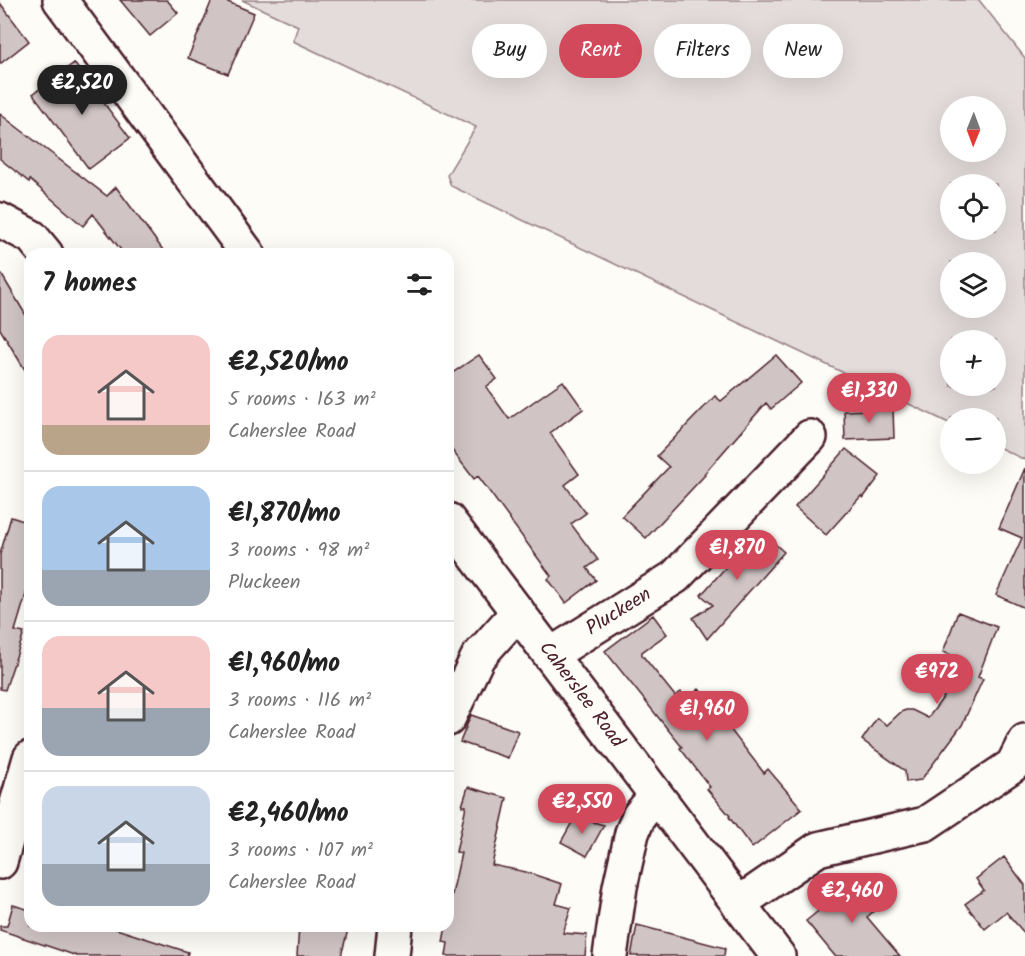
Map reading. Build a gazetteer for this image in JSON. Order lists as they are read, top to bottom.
{
  "streets": {
    "street": ["Pluckeen", "Caherslee Road"]
  },
  "crossings": [
    ["Pluckeen", "Caherslee Road"]
  ],
  "north": "bottom",
  "page": {
    "chip": [
      "Buy",
      "Rent",
      "Filters",
      "New"
    ],
    "price": [
      "€2,520",
      "€1,330",
      "€1,870",
      "€972",
      "€1,960",
      "€2,550",
      "€2,460"
    ],
    "map_buttons": ["+", "−"],
    "heading": "7 homes",
    "list": [
      {
        "name": "€2,520/mo",
        "note": "5 rooms · 163 m² · Caherslee Road"
      },
      {
        "name": "€1,870/mo",
        "note": "3 rooms · 98 m² · Pluckeen"
      },
      {
        "name": "€1,960/mo",
        "note": "3 rooms · 116 m² · Caherslee Road"
      },
      {
        "name": "€2,460/mo",
        "note": "3 rooms · 107 m² · Caherslee Road"
      }
    ]
  }
}
